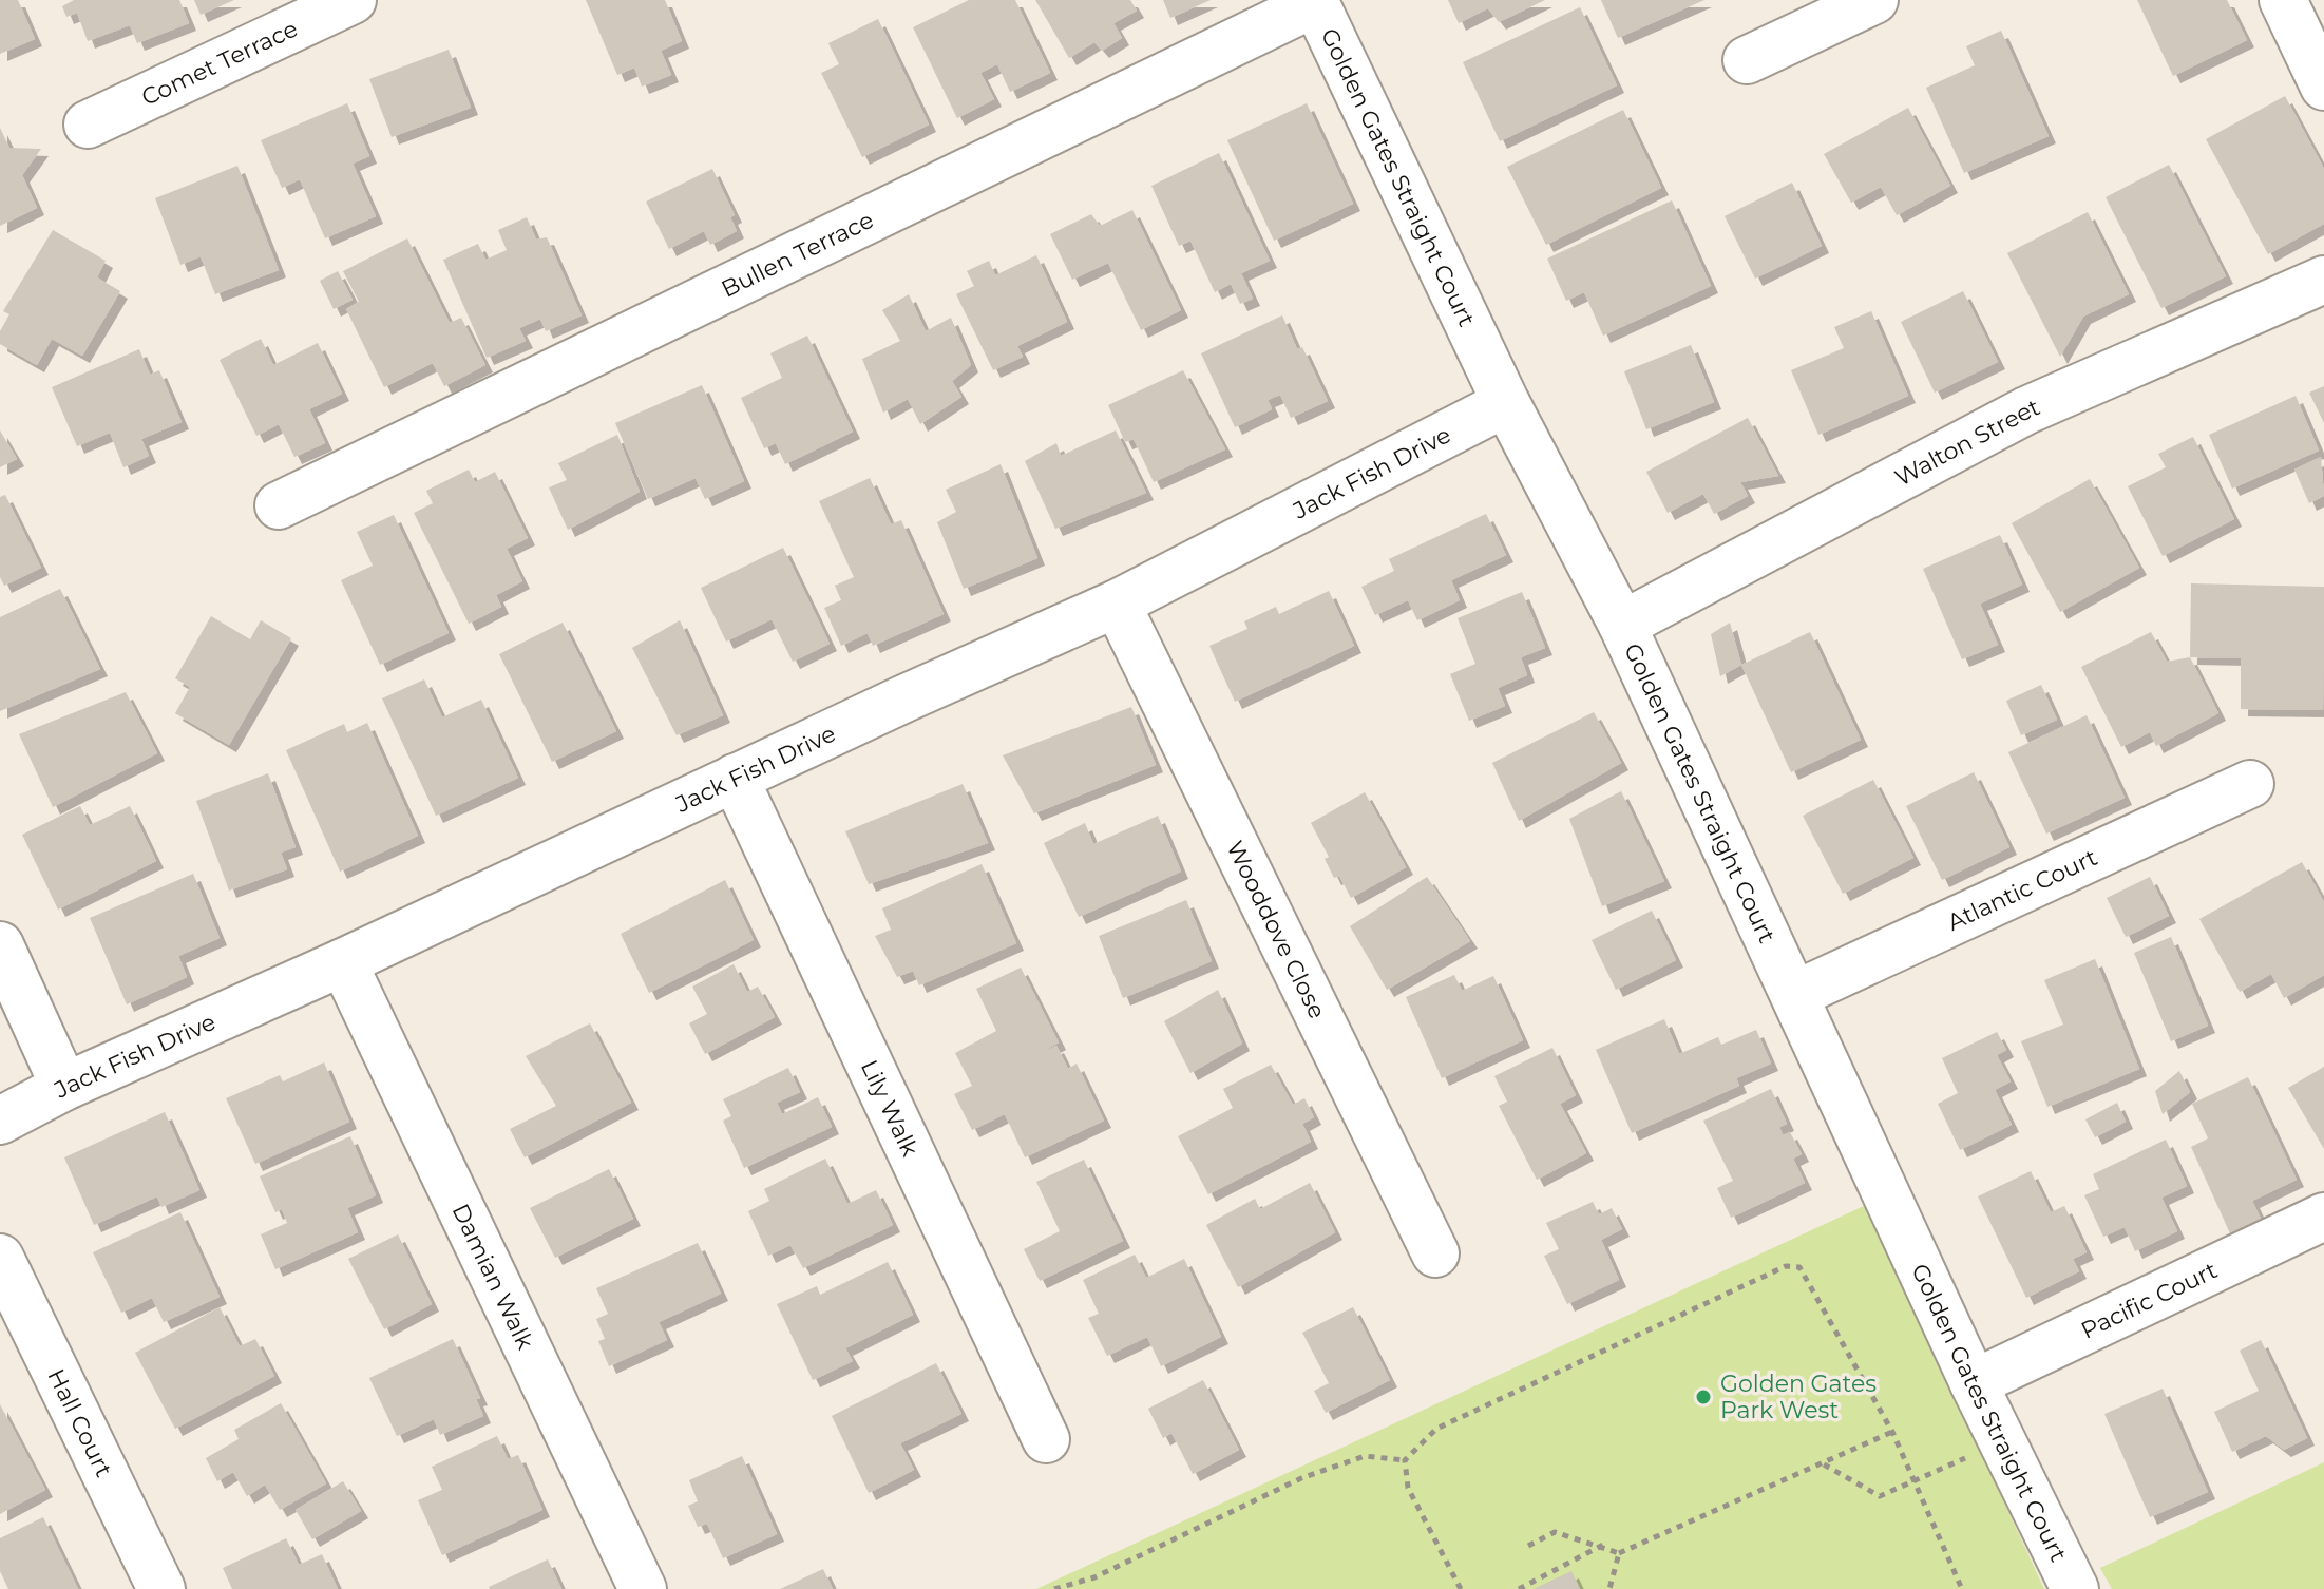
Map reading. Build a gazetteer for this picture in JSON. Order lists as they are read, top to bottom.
{
  "streets": {
    "street": [
      "Comet Terrace",
      "Golden Gates Straight Court",
      "Bullen Terrace",
      "Walton Street",
      "Jack Fish Drive",
      "Atlantic Court",
      "Wooddove Close",
      "Lily Walk",
      "Damian Walk",
      "Pacific Court",
      "Hall Court"
    ]
  },
  "crossings": [
    ["Golden Gates Straight Court", "Bullen Terrace"],
    ["Golden Gates Straight Court", "Walton Street"],
    ["Golden Gates Straight Court", "Jack Fish Drive"],
    ["Golden Gates Straight Court", "Atlantic Court"],
    ["Golden Gates Straight Court", "Pacific Court"],
    ["Jack Fish Drive", "Wooddove Close"],
    ["Jack Fish Drive", "Lily Walk"],
    ["Jack Fish Drive", "Damian Walk"]
  ],
  "places": ["Golden Gates Park West"]
}
